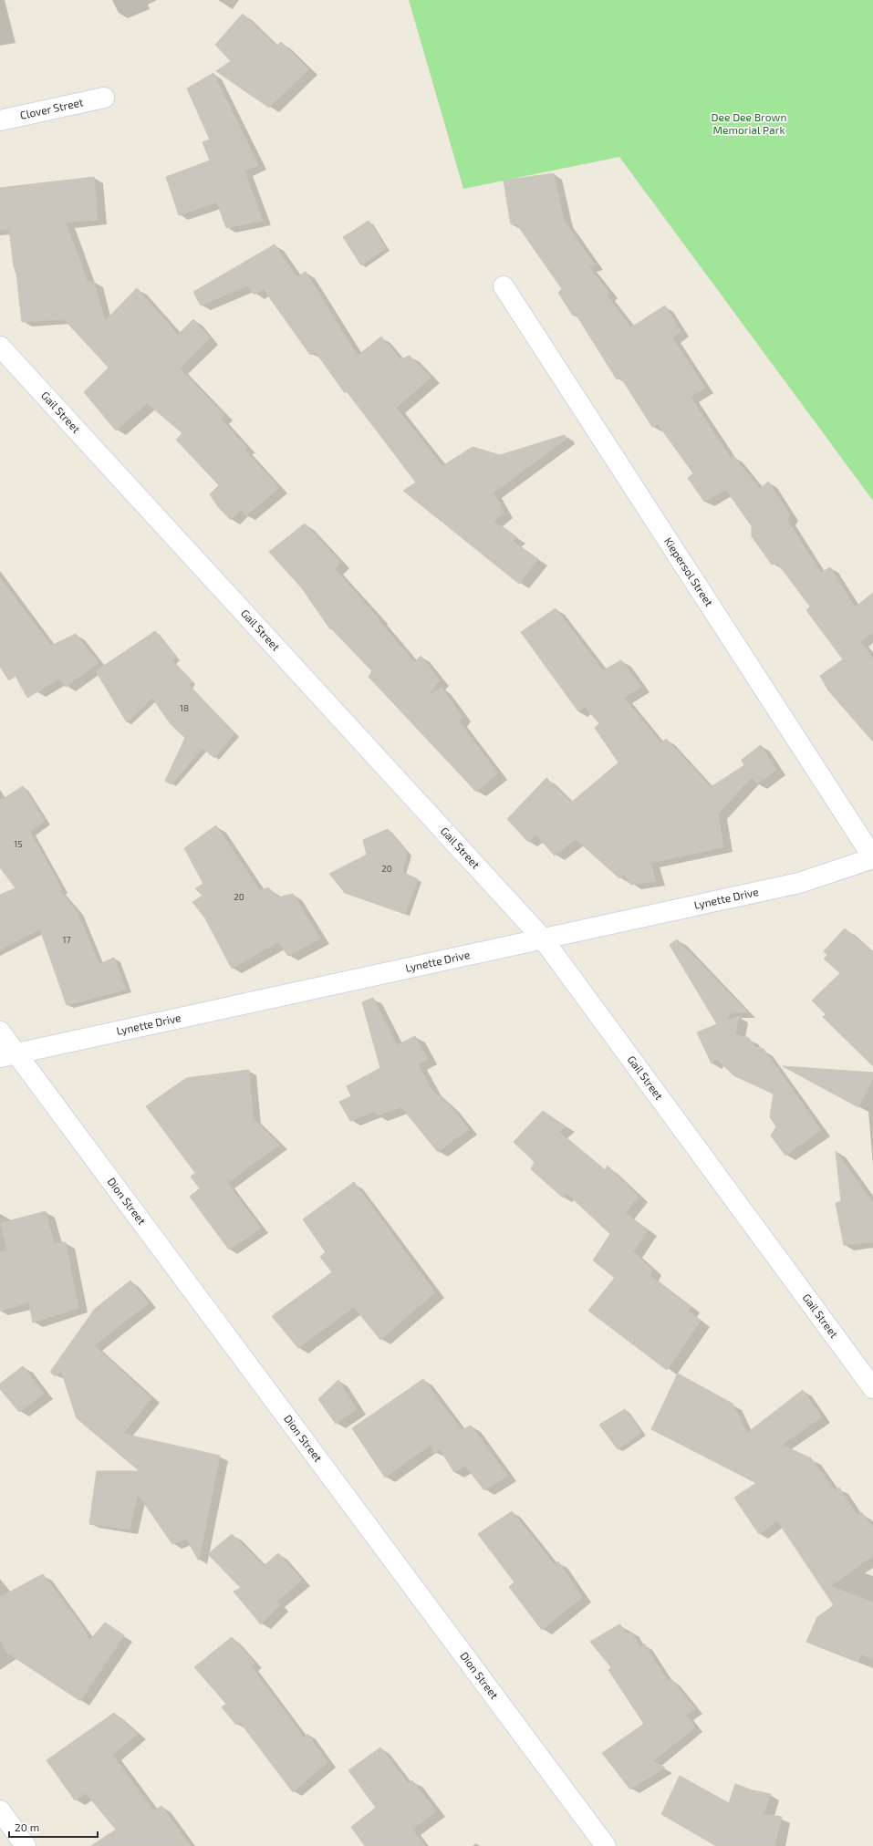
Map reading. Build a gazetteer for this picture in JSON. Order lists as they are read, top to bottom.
{
  "streets": {
    "street": [
      "Clover Street",
      "Gail Street",
      "Kiepersol Street",
      "Lynette Drive",
      "Dion Street"
    ]
  },
  "crossings": [
    ["Gail Street", "Lynette Drive"],
    ["Kiepersol Street", "Lynette Drive"],
    ["Lynette Drive", "Dion Street"]
  ],
  "parks": ["Dee Dee Brown Memorial Park"],
  "house_numbers": [
    "18",
    "15",
    "20",
    "20",
    "17"
  ],
  "scale_bar": "20 m"
}
